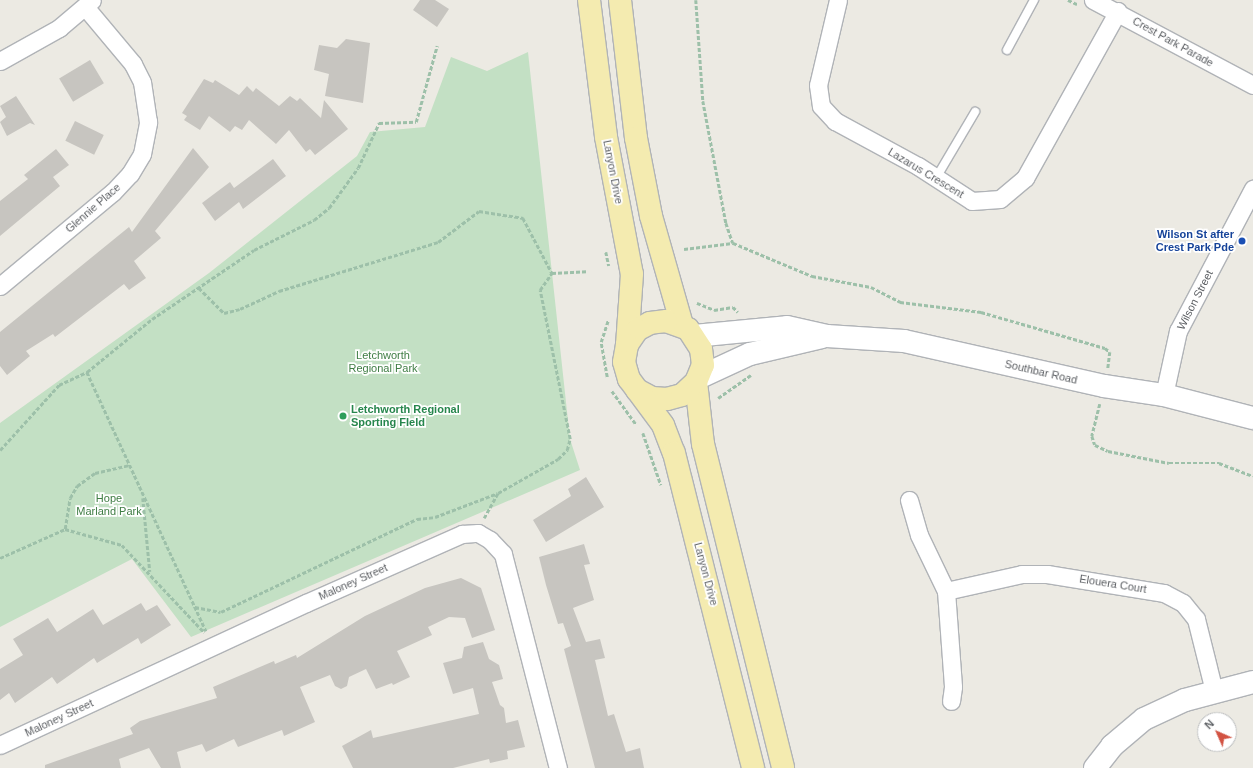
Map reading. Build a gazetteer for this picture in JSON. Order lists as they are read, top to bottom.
{
  "streets": {
    "main road": ["Lanyon Drive", "Southbar Road"],
    "street": [
      "Crest Park Parade",
      "Lazarus Crescent",
      "Glennie Place",
      "Wilson Street",
      "Maloney Street",
      "Elouera Court"
    ]
  },
  "crossings": [
    ["Crest Park Parade", "Lazarus Crescent"],
    ["Lanyon Drive", "Southbar Road"],
    ["Wilson Street", "Southbar Road"]
  ],
  "parks": ["Letchworth Regional Park", "Hope Marland Park"],
  "places": ["Wilson St after Crest Park Pde", "Letchworth Regional Sporting FIeld"],
  "north": "top left"
}
